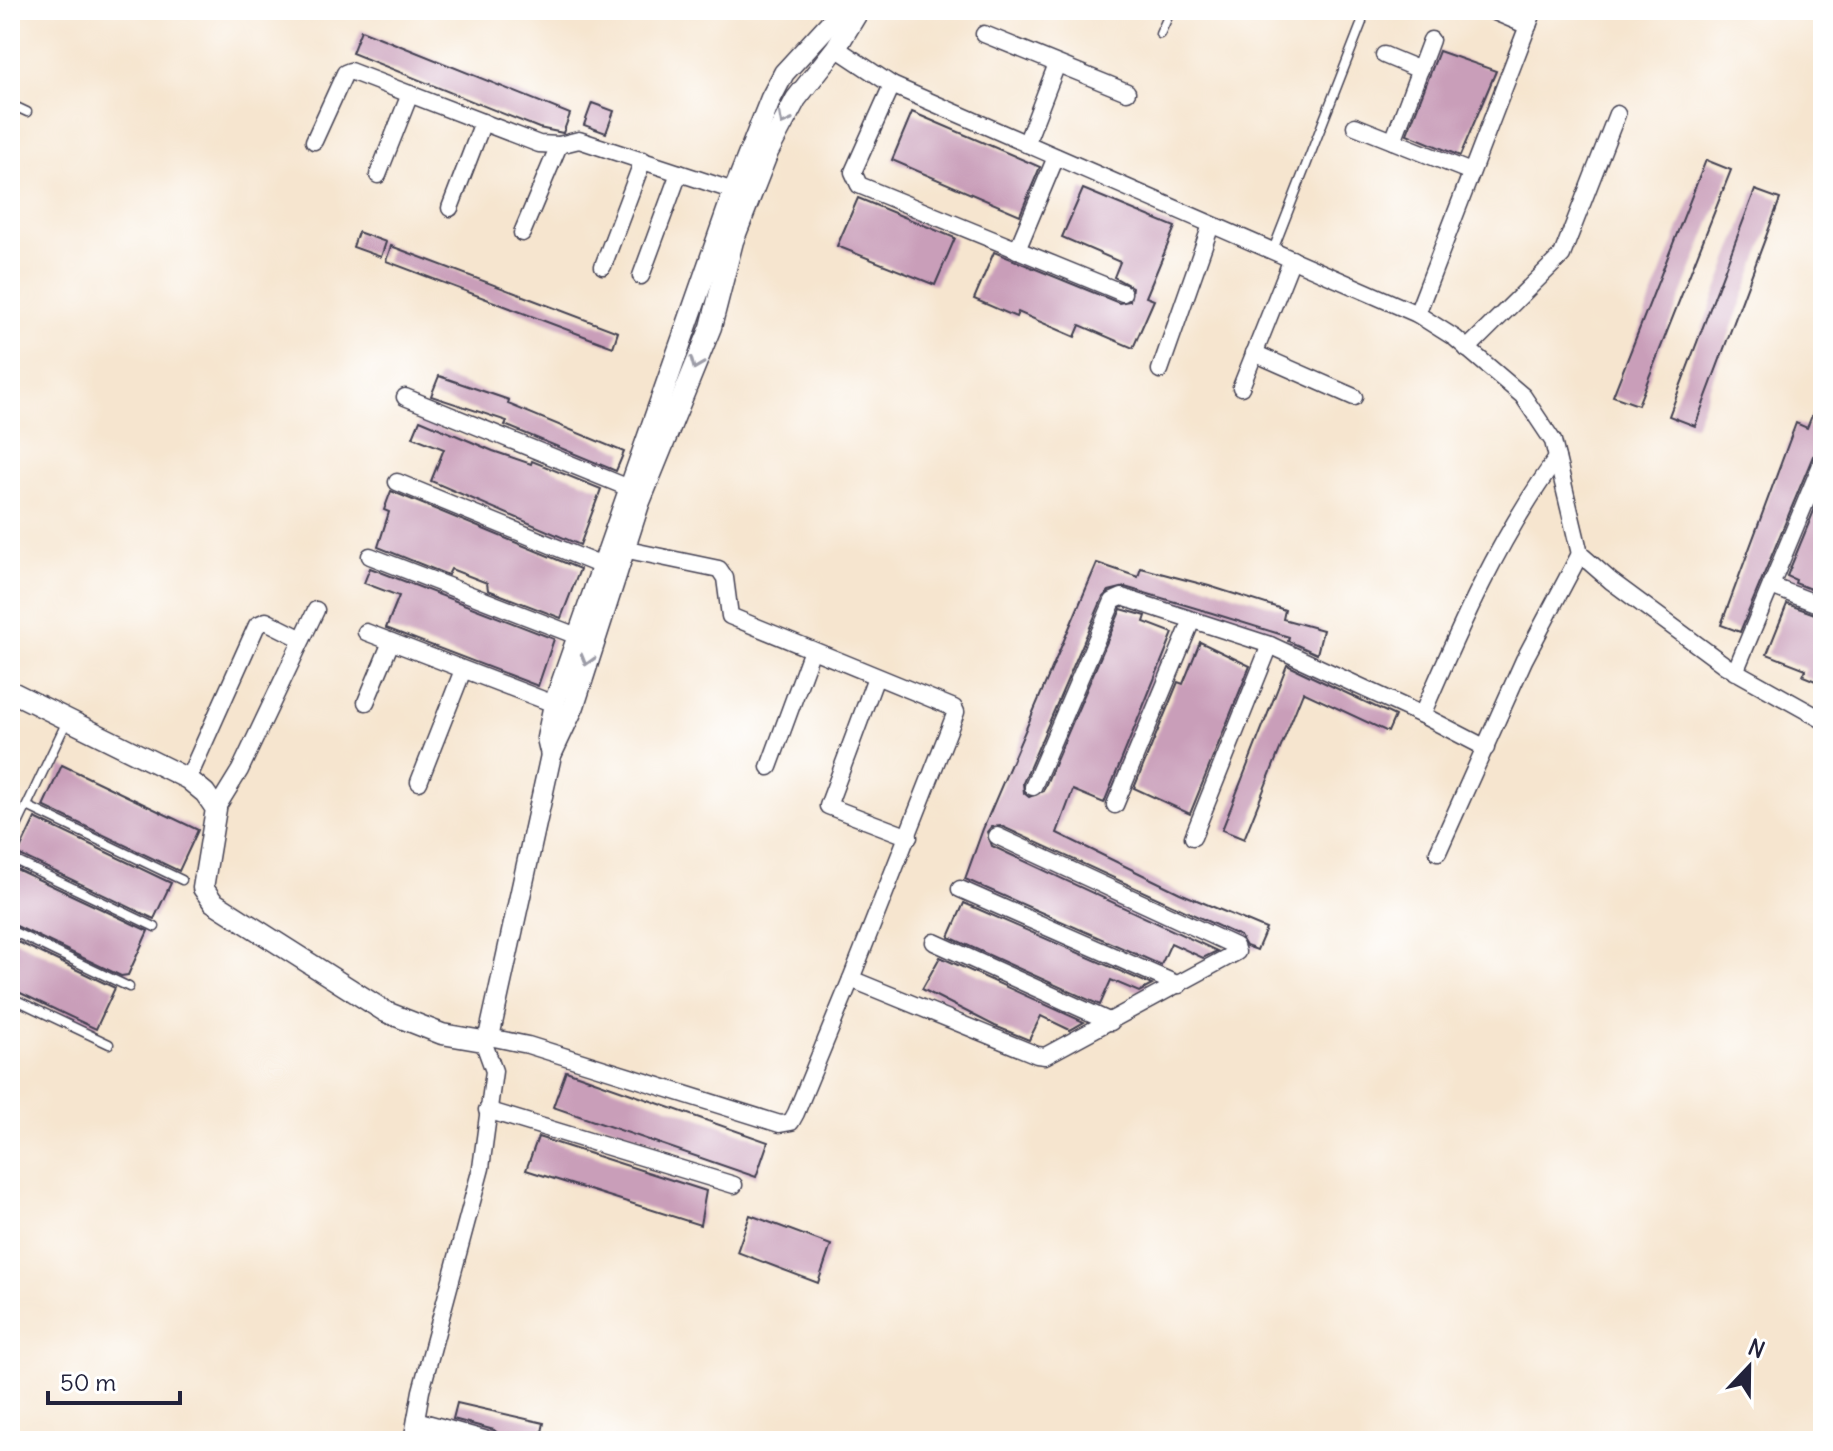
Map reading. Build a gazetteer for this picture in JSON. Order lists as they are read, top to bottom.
{
  "scale_bar": "50 m",
  "north": "top"
}
